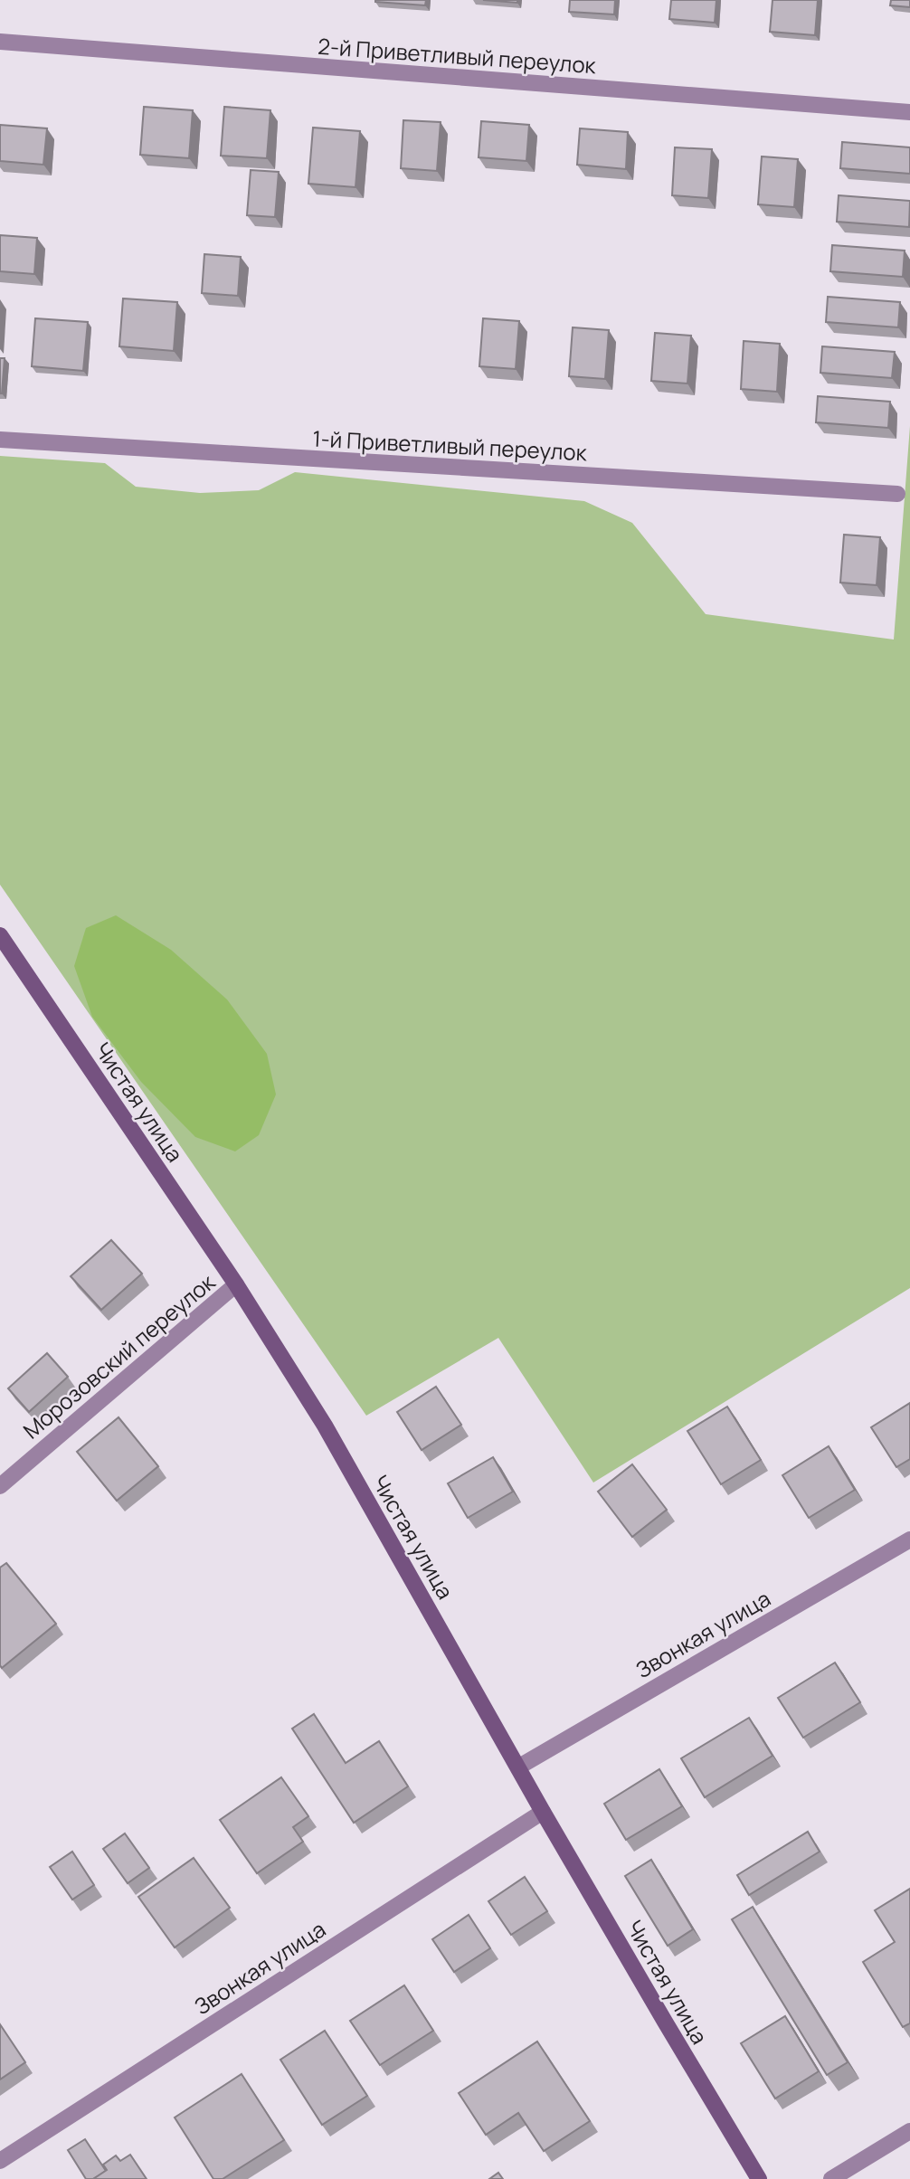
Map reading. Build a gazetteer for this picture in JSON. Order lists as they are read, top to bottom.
{
  "streets": {
    "street": [
      "2-й Приветливый переулок",
      "1-й Приветливый переулок",
      "Чистая улица",
      "Морозовский переулок",
      "Звонкая улица"
    ]
  },
  "crossings": [
    ["Чистая улица", "Морозовский переулок"],
    ["Чистая улица", "Звонкая улица"]
  ]
}
